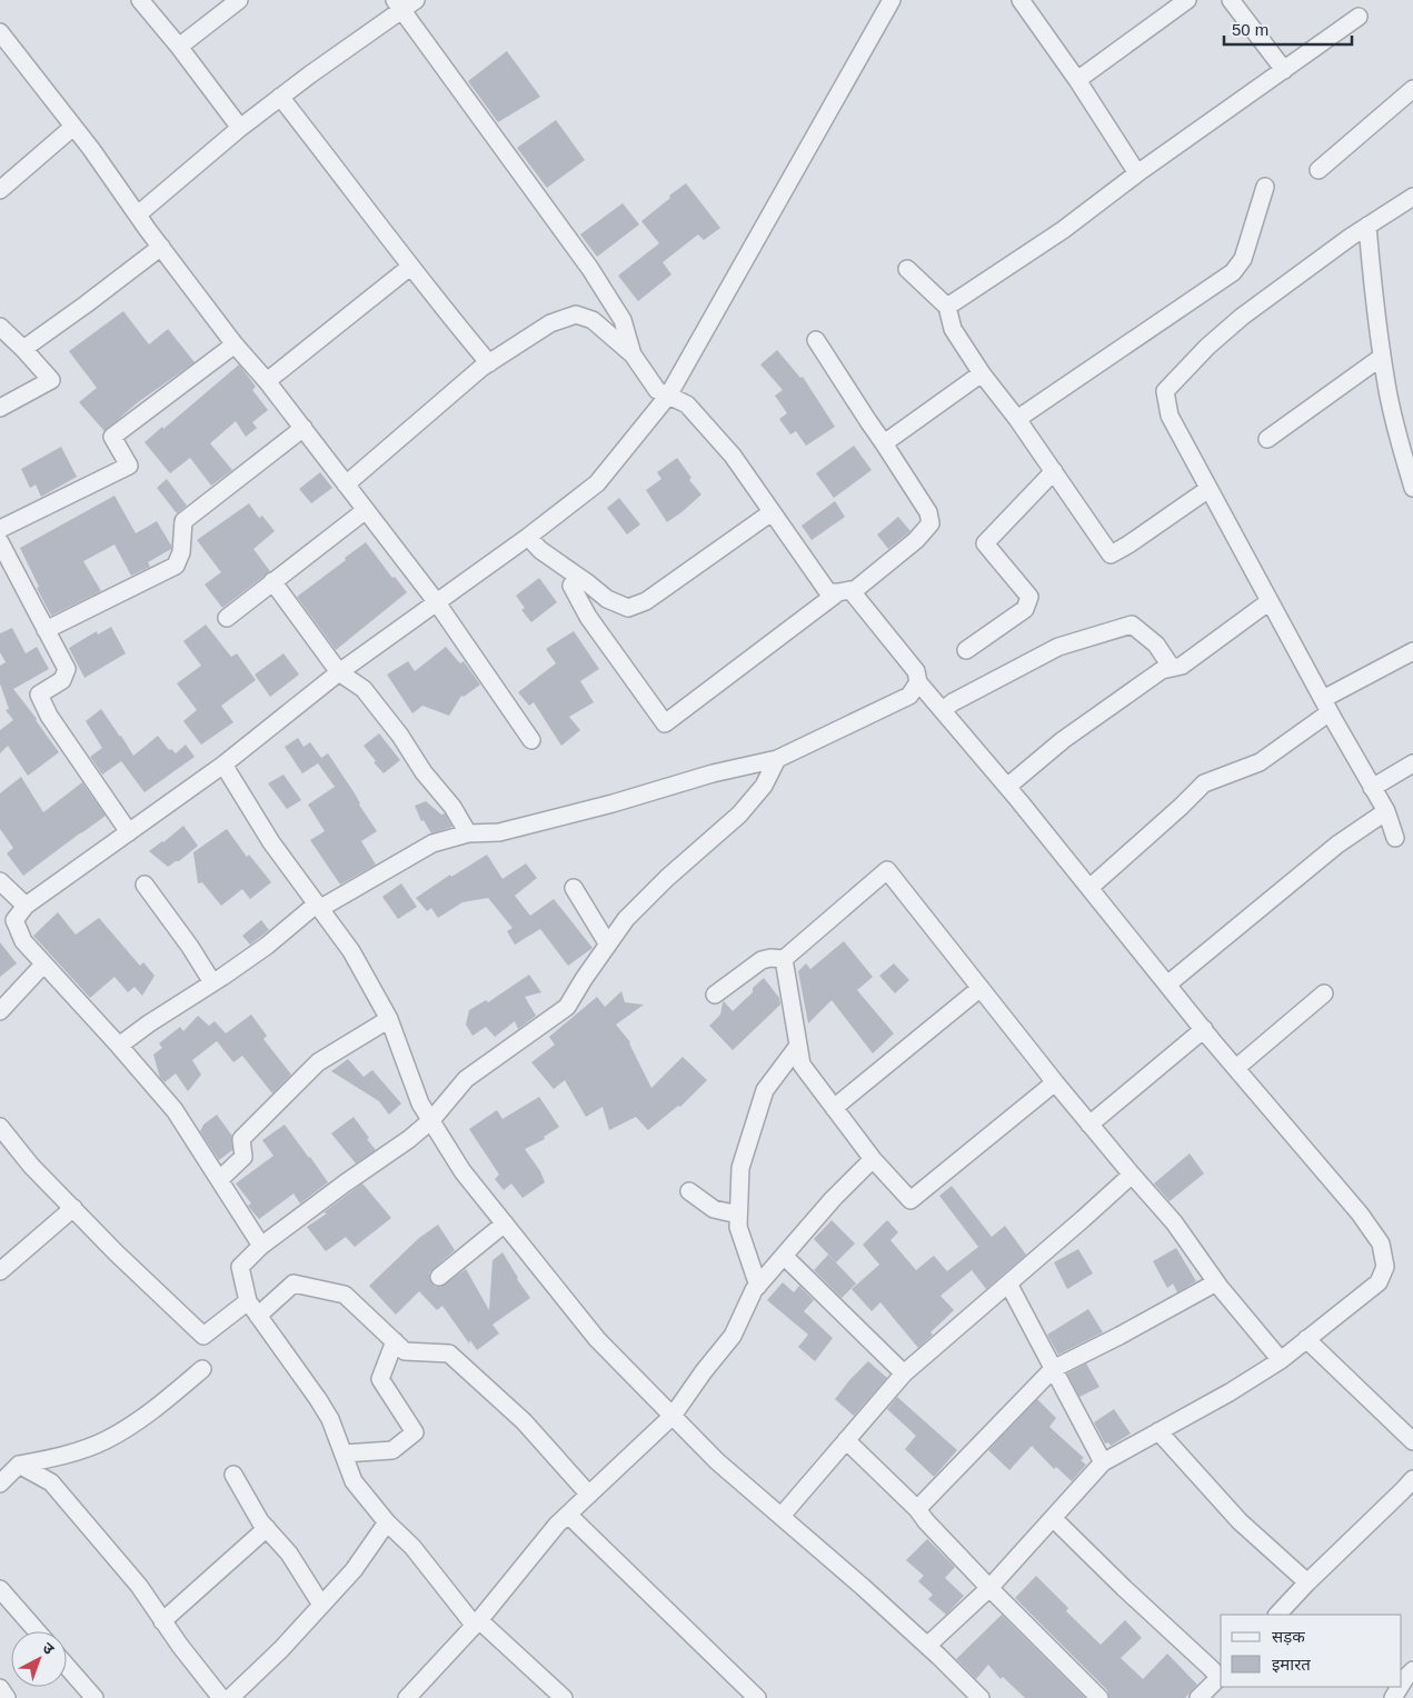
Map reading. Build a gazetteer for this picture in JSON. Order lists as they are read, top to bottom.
{
  "legend": ["सड़क", "इमारत"],
  "scale_bar": "50 m",
  "north": "top right"
}
